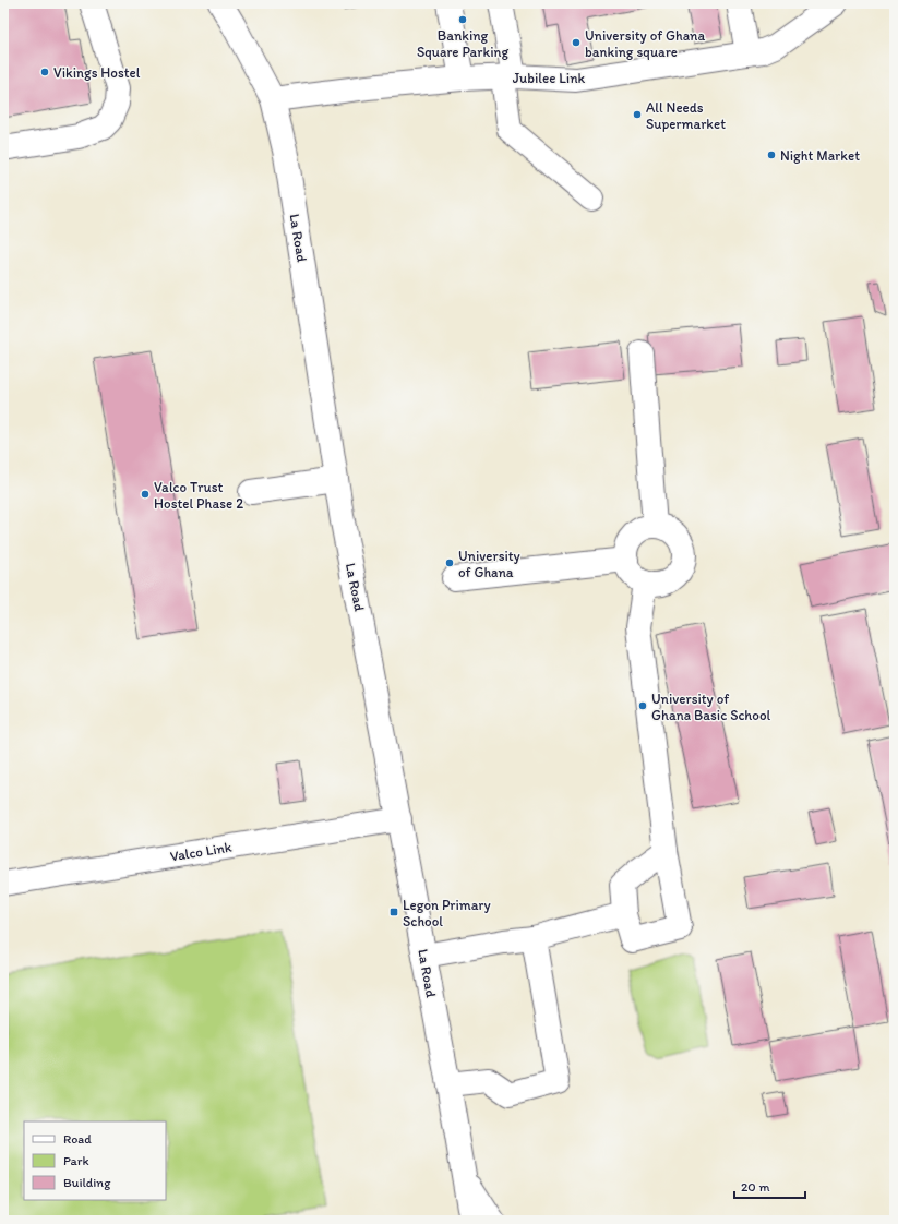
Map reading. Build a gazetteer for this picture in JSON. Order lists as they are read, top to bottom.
{
  "streets": {
    "street": ["Jubilee Link", "La Road", "Valco Link"]
  },
  "crossings": [
    ["Jubilee Link", "La Road"],
    ["La Road", "Valco Link"]
  ],
  "places": {
    "other": [
      "Banking Square Parking",
      "University of Ghana banking square",
      "Vikings Hostel",
      "All Needs Supermarket",
      "Night Market",
      "Valco Trust Hostel Phase 2",
      "University of Ghana",
      "University of Ghana Basic School"
    ],
    "transit": ["Legon Primary School"]
  },
  "legend": ["Road", "Park", "Building"],
  "scale_bar": "20 m"
}
